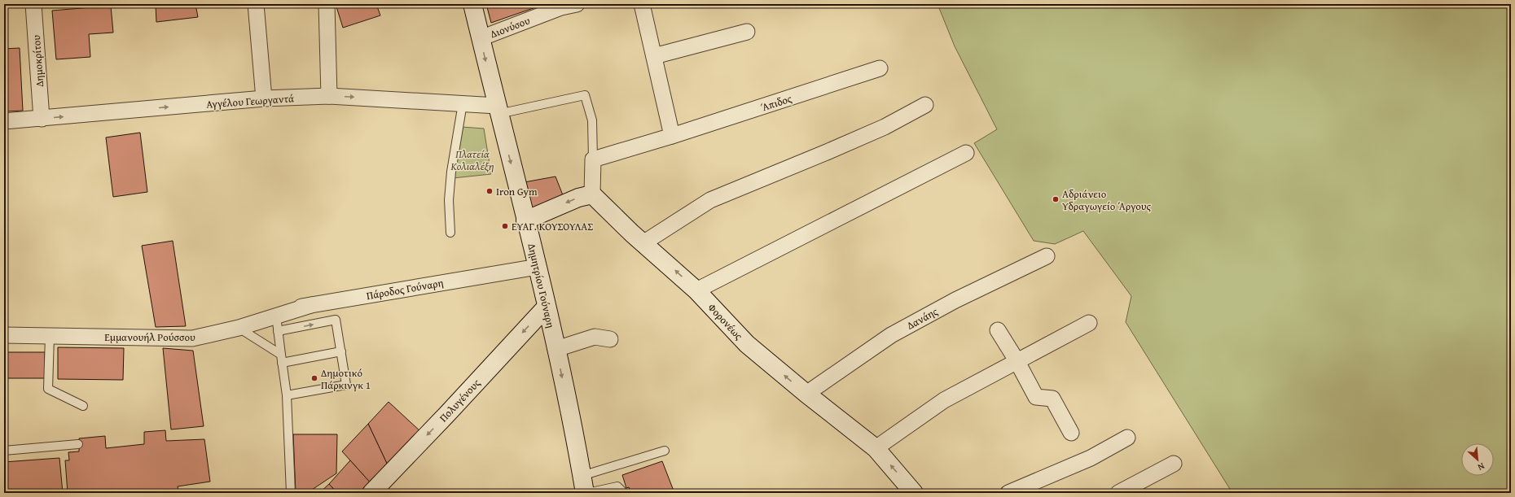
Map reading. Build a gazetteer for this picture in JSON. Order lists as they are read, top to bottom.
{
  "streets": {
    "street": [
      "Διονύσου",
      "Δημοκρίτου",
      "Αγγέλου Γεωργαντά",
      "Άπιδος",
      "Δημητρίου Γούναρη",
      "Πάροδος Γούναρη",
      "Δανάης",
      "Φορονέως",
      "Εμμανουήλ Ρούσσου",
      "Πολυγένους"
    ]
  },
  "crossings": [
    ["Διονύσου", "Δημητρίου Γούναρη"],
    ["Δημοκρίτου", "Αγγέλου Γεωργαντά"],
    ["Αγγέλου Γεωργαντά", "Δημητρίου Γούναρη"],
    ["Δημητρίου Γούναρη", "Πάροδος Γούναρη"],
    ["Δημητρίου Γούναρη", "Πολυγένους"],
    ["Πάροδος Γούναρη", "Εμμανουήλ Ρούσσου"],
    ["Δανάης", "Φορονέως"]
  ],
  "one_way": [
    "Αγγέλου Γεωργαντά",
    "Δημητρίου Γούναρη",
    "Φορονέως",
    "Πολυγένους"
  ],
  "parks": ["Πλατεία Κολιαλέξη"],
  "places": [
    "Iron Gym",
    "Αδριάνειο Υδραγωγείο Άργους",
    "ΕΥΑΓ. ΚΟΥΣΟΥΛΑΣ",
    "Δημοτικό Πάρκινγκ 1"
  ],
  "north": "bottom right"
}
